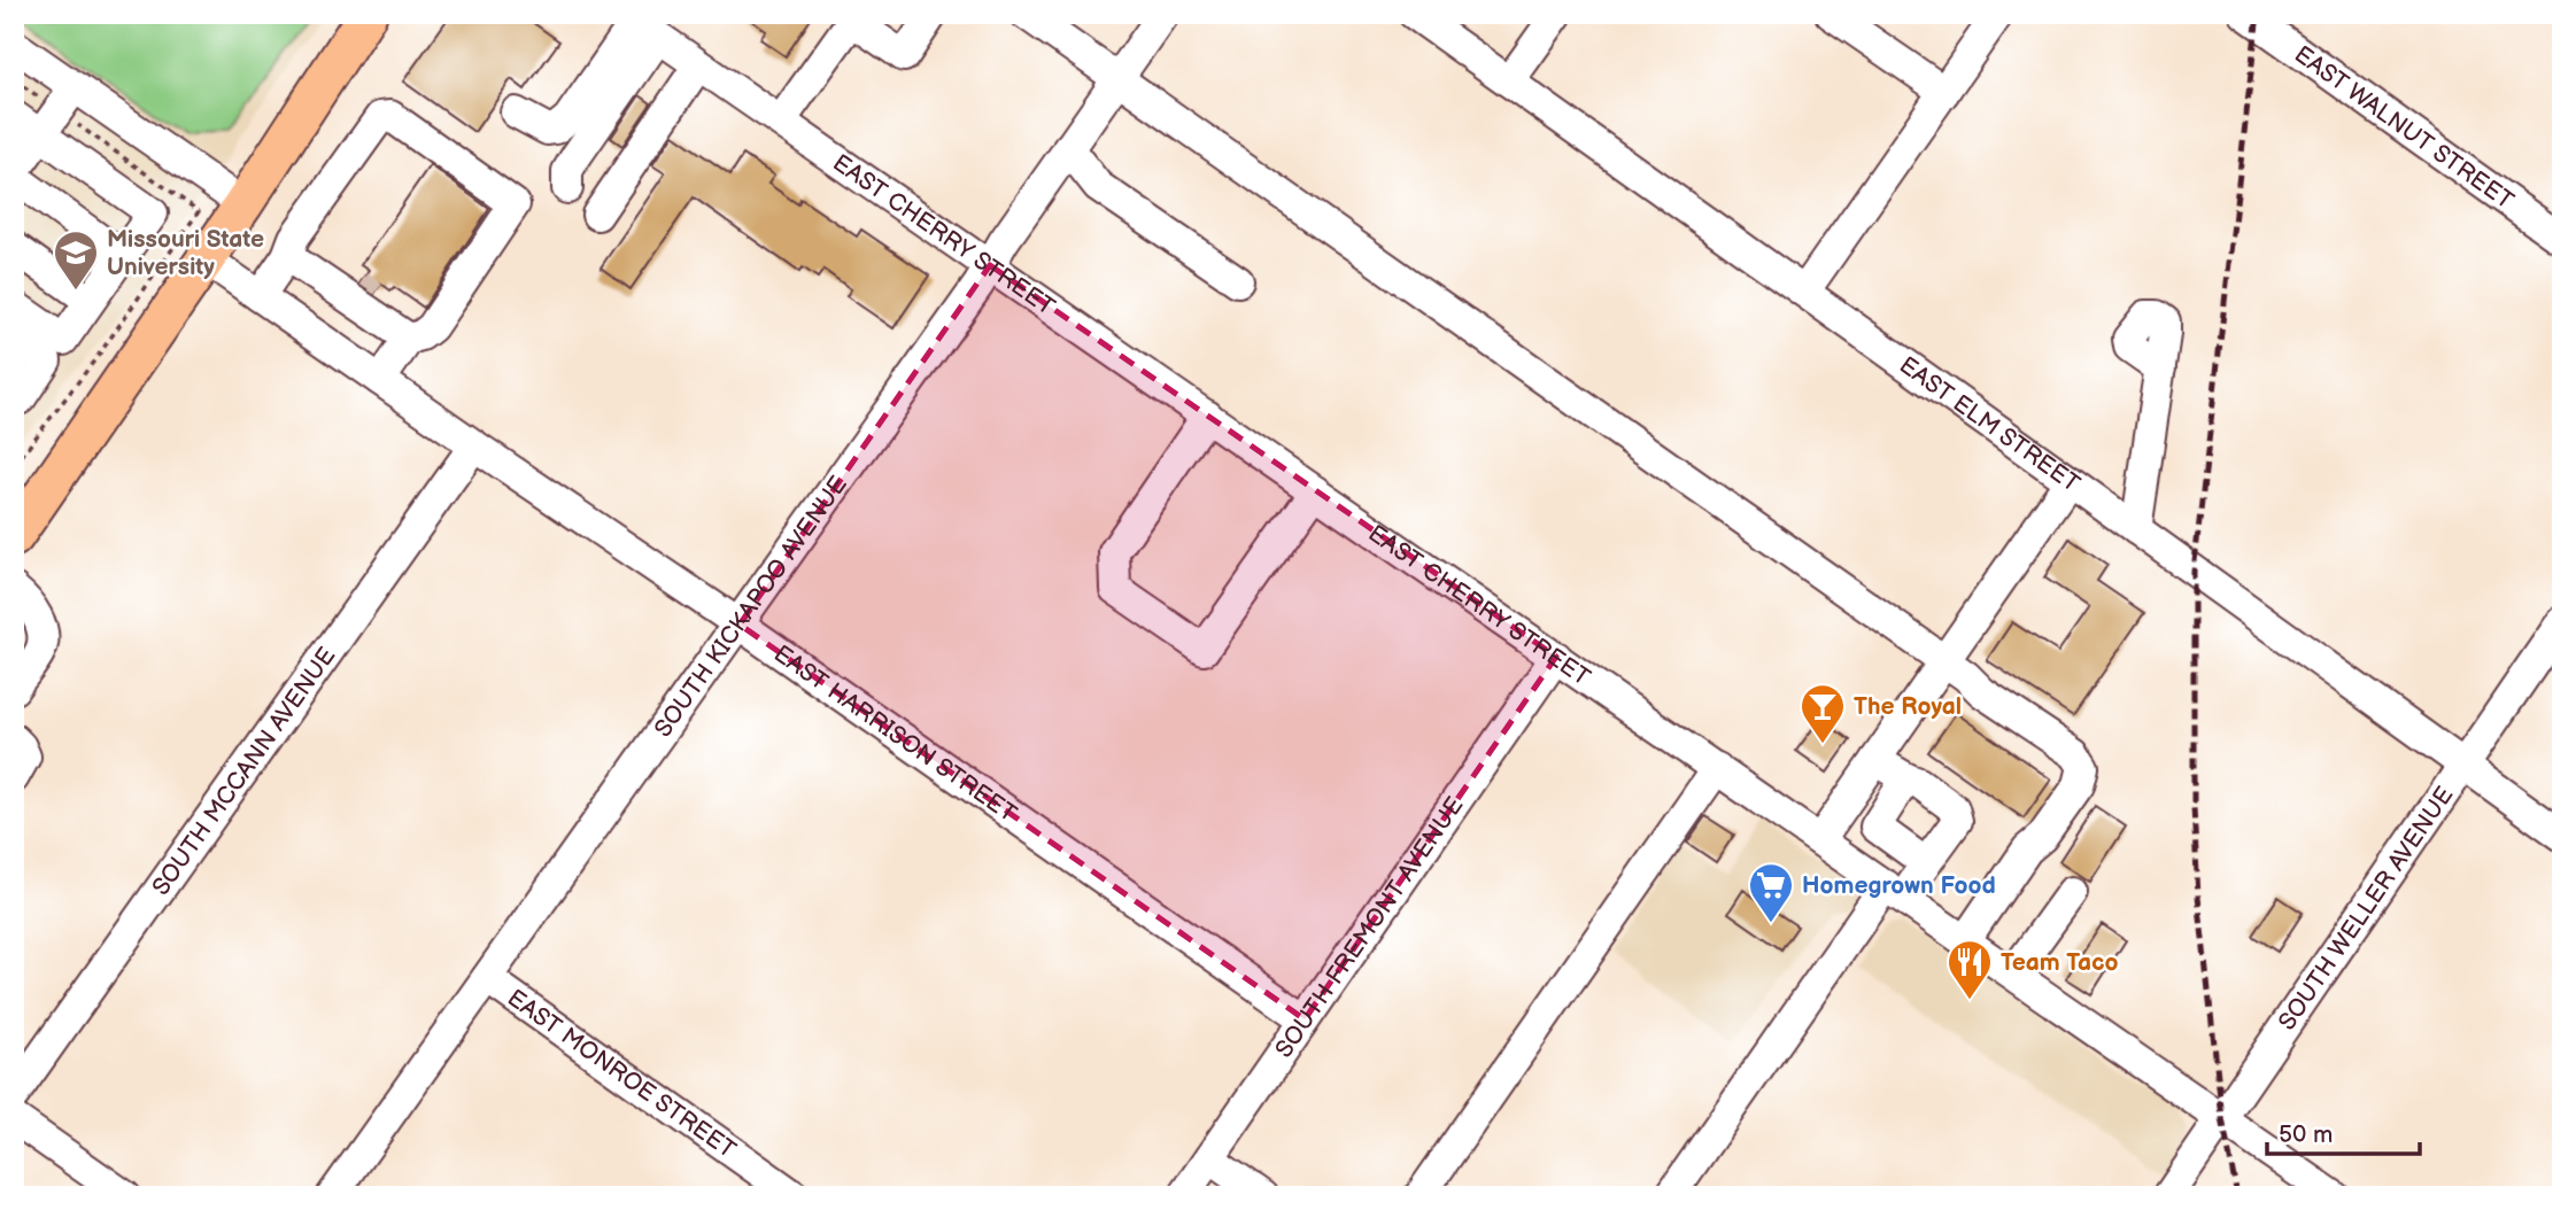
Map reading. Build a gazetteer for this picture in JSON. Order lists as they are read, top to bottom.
{
  "streets": {
    "street": [
      "EAST WALNUT STREET",
      "EAST CHERRY STREET",
      "EAST ELM STREET",
      "SOUTH KICKAPOO AVENUE",
      "EAST HARRISON STREET",
      "SOUTH MCCANN AVENUE",
      "SOUTH WELLER AVENUE",
      "SOUTH FREMONT AVENUE",
      "EAST MONROE STREET"
    ]
  },
  "crossings": [
    ["EAST CHERRY STREET", "SOUTH KICKAPOO AVENUE"],
    ["EAST CHERRY STREET", "SOUTH WELLER AVENUE"],
    ["EAST CHERRY STREET", "SOUTH FREMONT AVENUE"],
    ["EAST ELM STREET", "SOUTH WELLER AVENUE"],
    ["SOUTH KICKAPOO AVENUE", "EAST HARRISON STREET"],
    ["SOUTH KICKAPOO AVENUE", "EAST MONROE STREET"],
    ["EAST HARRISON STREET", "SOUTH MCCANN AVENUE"],
    ["EAST HARRISON STREET", "SOUTH FREMONT AVENUE"]
  ],
  "places": {
    "school or university": ["Missouri State University"],
    "bar": ["The Royal"],
    "supermarket": ["Homegrown Food"],
    "restaurant": ["Team Taco"]
  },
  "scale_bar": "50 m"
}
